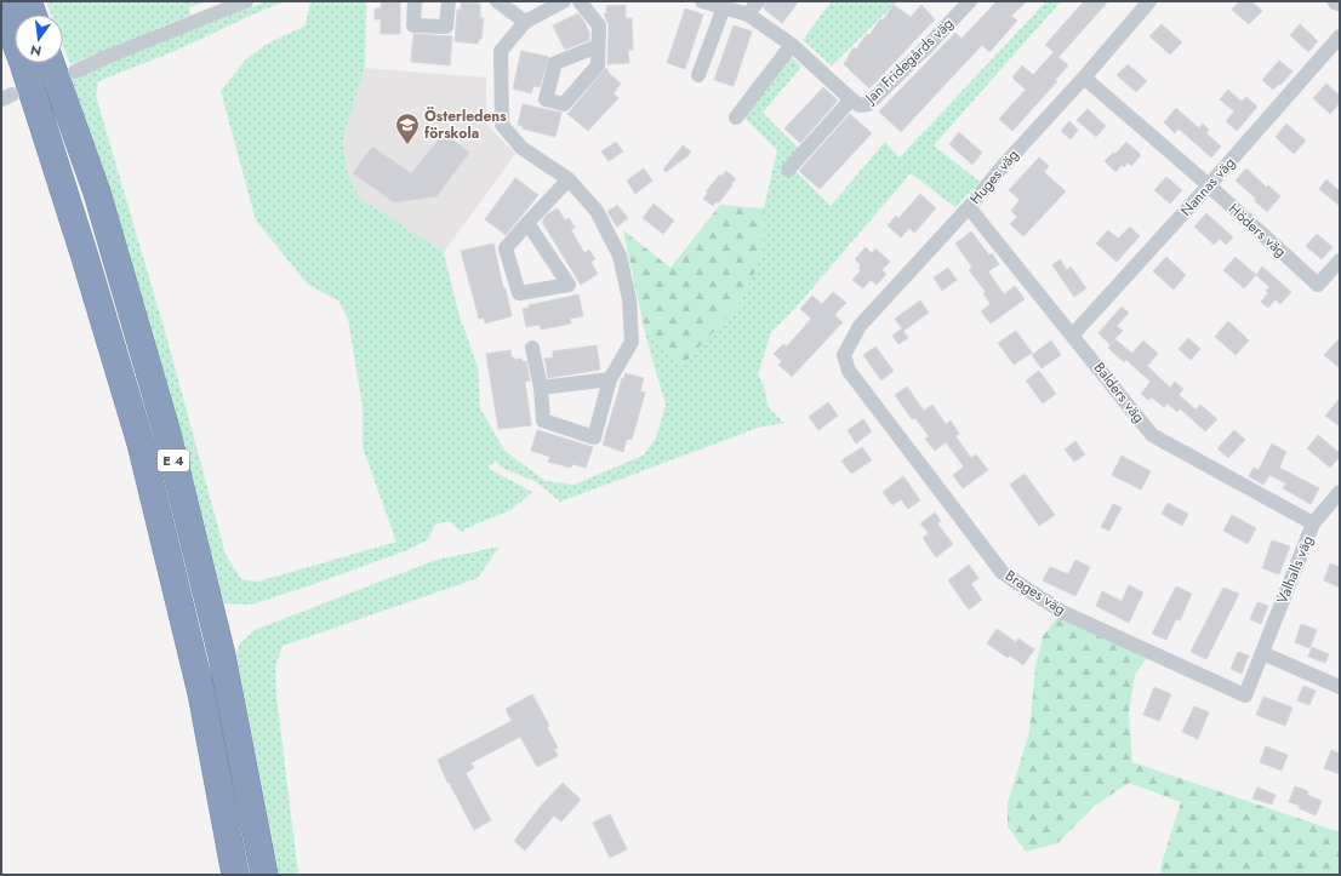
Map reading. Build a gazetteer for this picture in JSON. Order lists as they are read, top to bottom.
{
  "streets": {
    "highway": ["E 4"],
    "street": [
      "Jan Fridegårds väg",
      "Huges väg",
      "Nannas väg",
      "Höders väg",
      "Balders väg",
      "Valhalls väg",
      "Brages väg"
    ]
  },
  "crossings": [
    ["Huges väg", "Höders väg"],
    ["Huges väg", "Balders väg"],
    ["Huges väg", "Brages väg"],
    ["Nannas väg", "Höders väg"],
    ["Nannas väg", "Balders väg"],
    ["Balders väg", "Valhalls väg"],
    ["Valhalls väg", "Brages väg"]
  ],
  "places": {
    "school or university": ["Österledens förskola"]
  },
  "north": "bottom"
}
